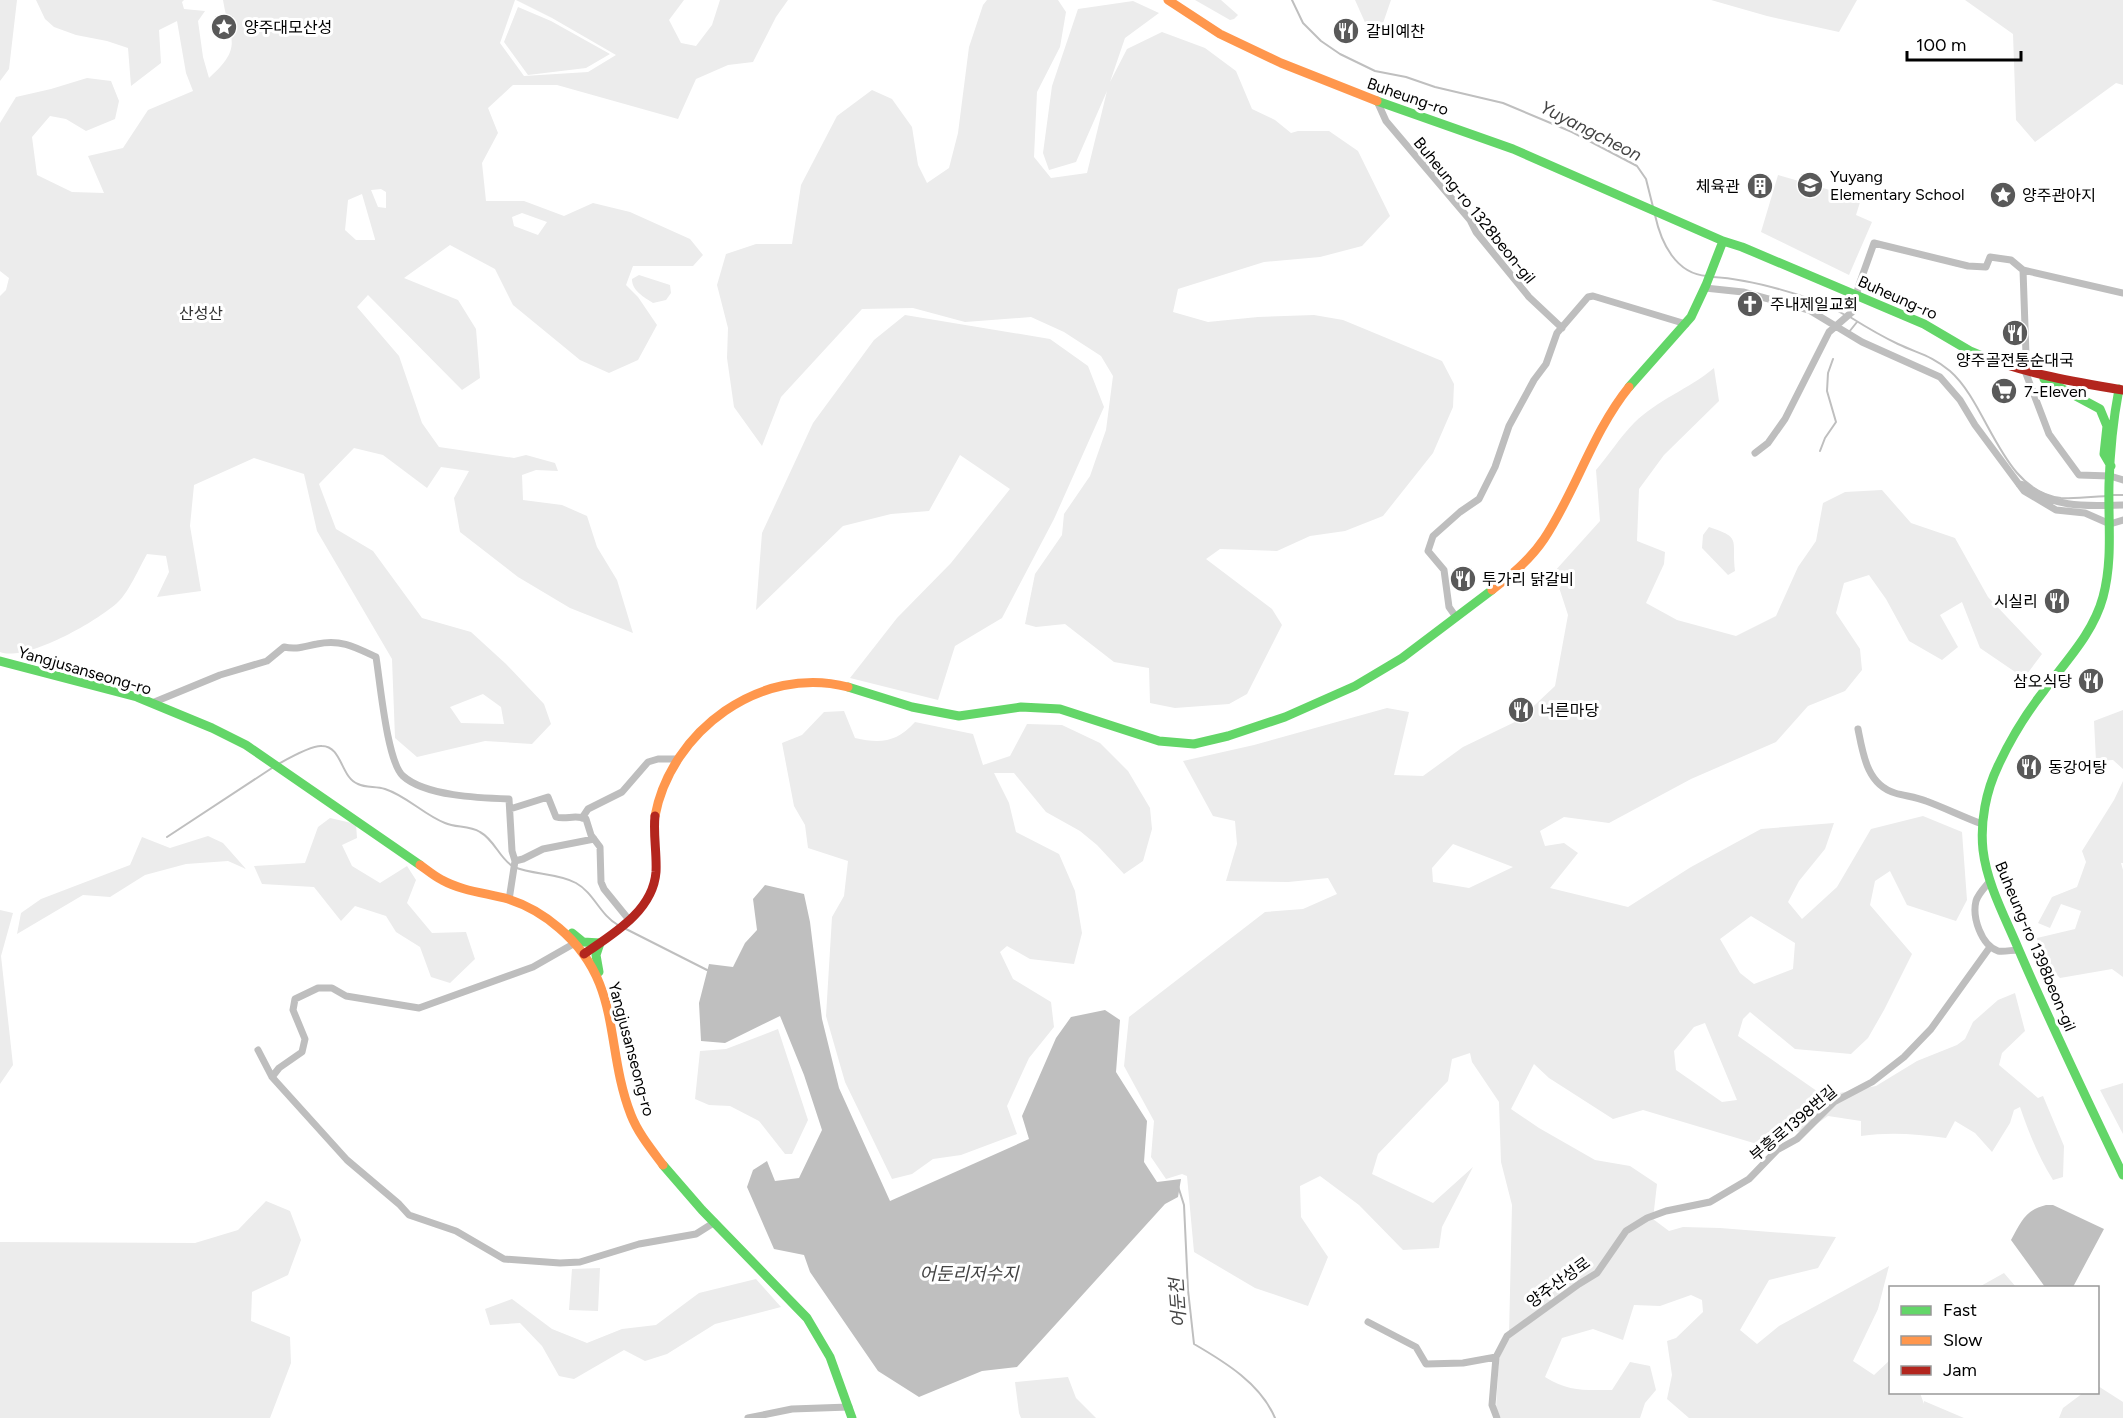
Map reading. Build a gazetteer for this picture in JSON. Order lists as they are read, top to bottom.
{
  "streets": {
    "street": [
      "Buheung-ro",
      "Buheung-ro 1328beon-gil",
      "Yangjusanseong-ro",
      "Buheung-ro 1398beon-gil",
      "부흥로1398번길",
      "양주산성로"
    ]
  },
  "crossings": [
    ["Buheung-ro", "Buheung-ro 1328beon-gil"],
    ["Buheung-ro", "Buheung-ro 1398beon-gil"],
    ["부흥로1398번길", "양주산성로"]
  ],
  "water": ["Yuyangcheon", "어둔리저수지", "어둔천"],
  "parks": ["산성산"],
  "places": {
    "place": ["양주대모산성", "양주관아지"],
    "restaurant": [
      "갈비예찬",
      "양주골전통순대국",
      "투가리 닭갈비",
      "시실리",
      "삼오식당",
      "너른마당",
      "동강어탕"
    ],
    "school or university": ["Yuyang Elementary School"],
    "building": ["체육관"],
    "church": ["주내제일교회"],
    "supermarket": ["7-Eleven"]
  },
  "legend": ["Fast", "Slow", "Jam"],
  "scale_bar": "100 m"
}
